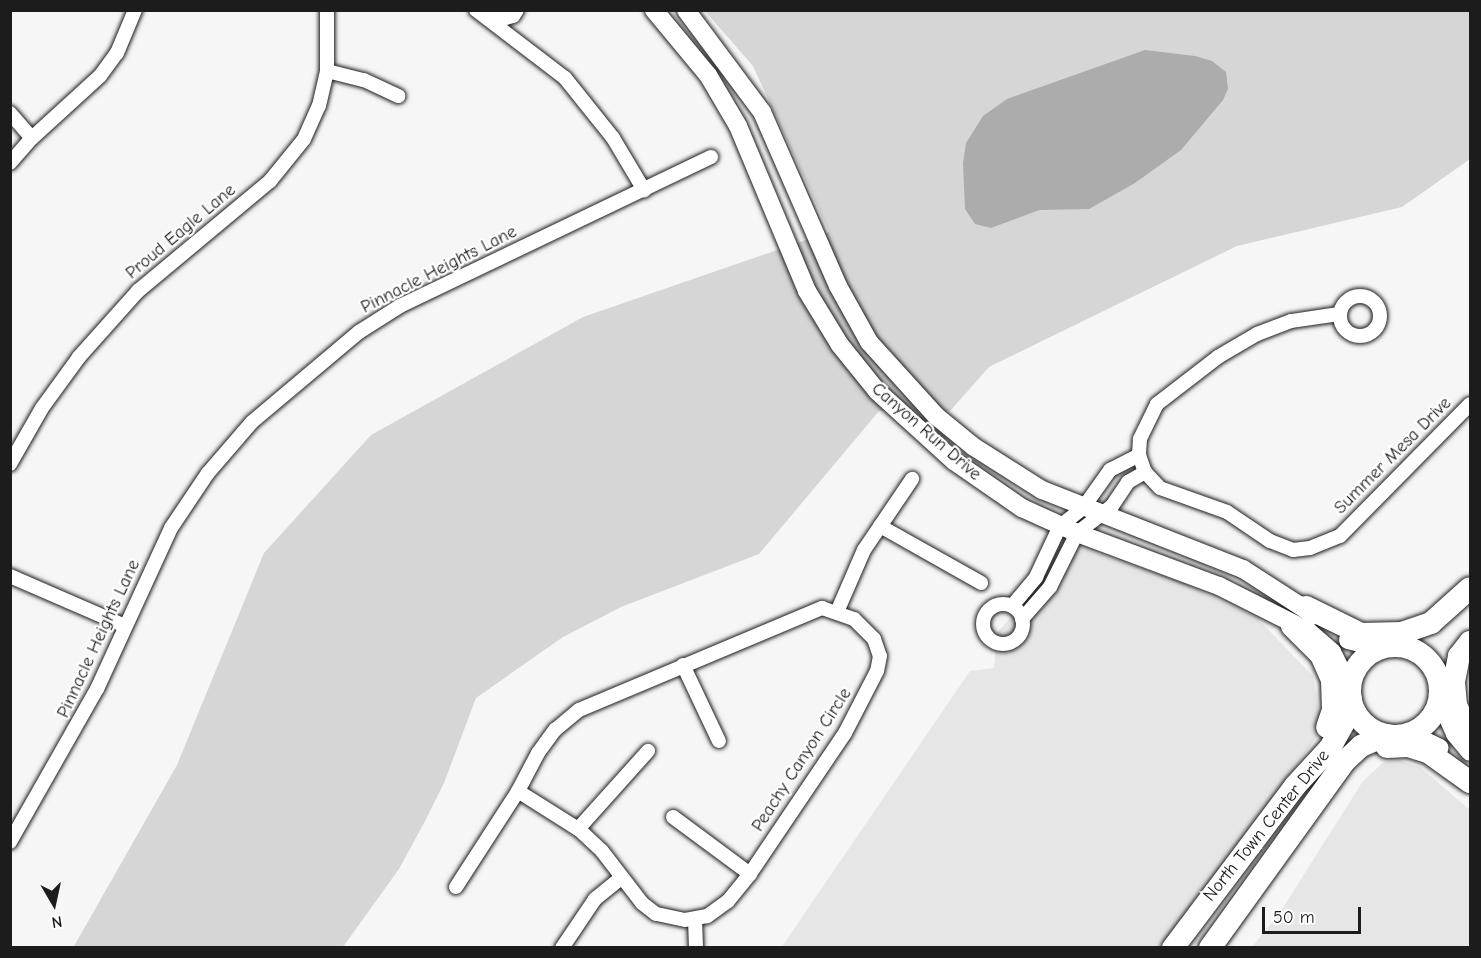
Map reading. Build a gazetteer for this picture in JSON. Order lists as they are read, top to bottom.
{
  "streets": {
    "main road": ["North Town Center Drive"],
    "street": [
      "Proud Eagle Lane",
      "Pinnacle Heights Lane",
      "Canyon Run Drive",
      "Summer Mesa Drive",
      "Peachy Canyon Circle"
    ]
  },
  "crossings": [
    ["Canyon Run Drive", "North Town Center Drive"]
  ],
  "scale_bar": "50 m",
  "north": "bottom"
}
